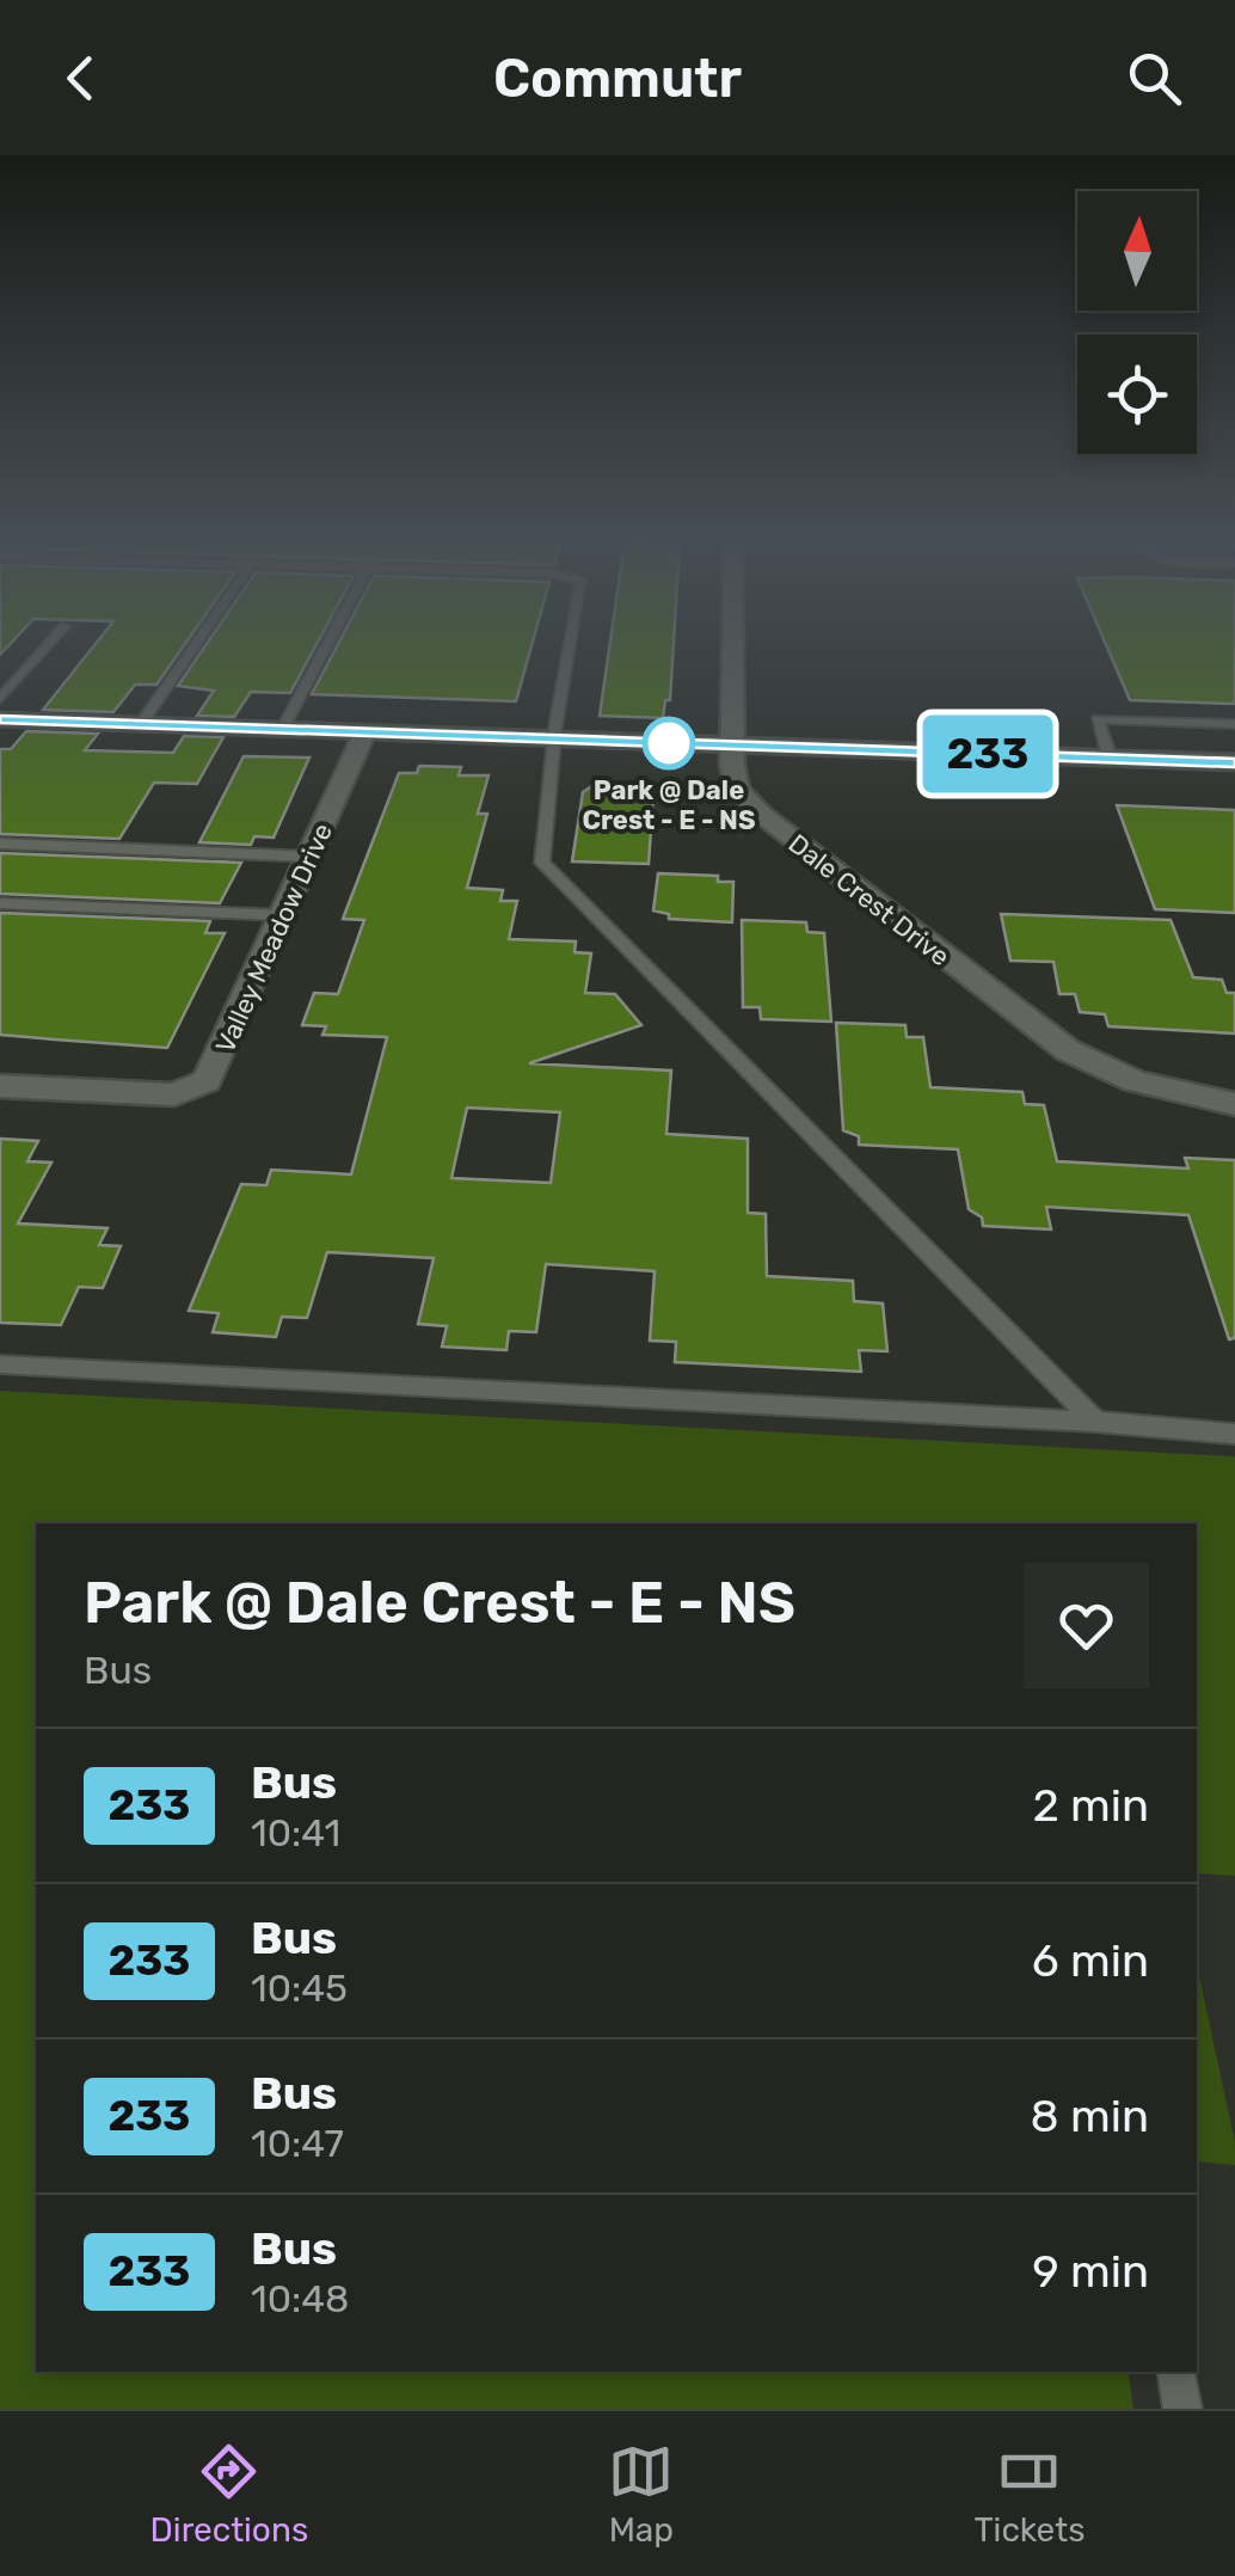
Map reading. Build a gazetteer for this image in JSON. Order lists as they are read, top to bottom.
{
  "streets": {
    "street": ["Dale Crest Drive", "Valley Meadow Drive"]
  },
  "places": ["Park @ Dale Crest - E - NS"],
  "lines": ["bus line 233"],
  "north": "top",
  "page": {
    "header": "Commutr",
    "on_map": "233",
    "heading": ["Park @ Dale Crest - E - NS", "Bus"],
    "list": [
      {
        "mark": "233",
        "name": "Bus",
        "note": "10:41",
        "value": "2 min"
      },
      {
        "mark": "233",
        "name": "Bus",
        "note": "10:45",
        "value": "6 min"
      },
      {
        "mark": "233",
        "name": "Bus",
        "note": "10:47",
        "value": "8 min"
      },
      {
        "mark": "233",
        "name": "Bus",
        "note": "10:48",
        "value": "9 min"
      }
    ],
    "tabs": ["Directions", "Map", "Tickets"]
  }
}
